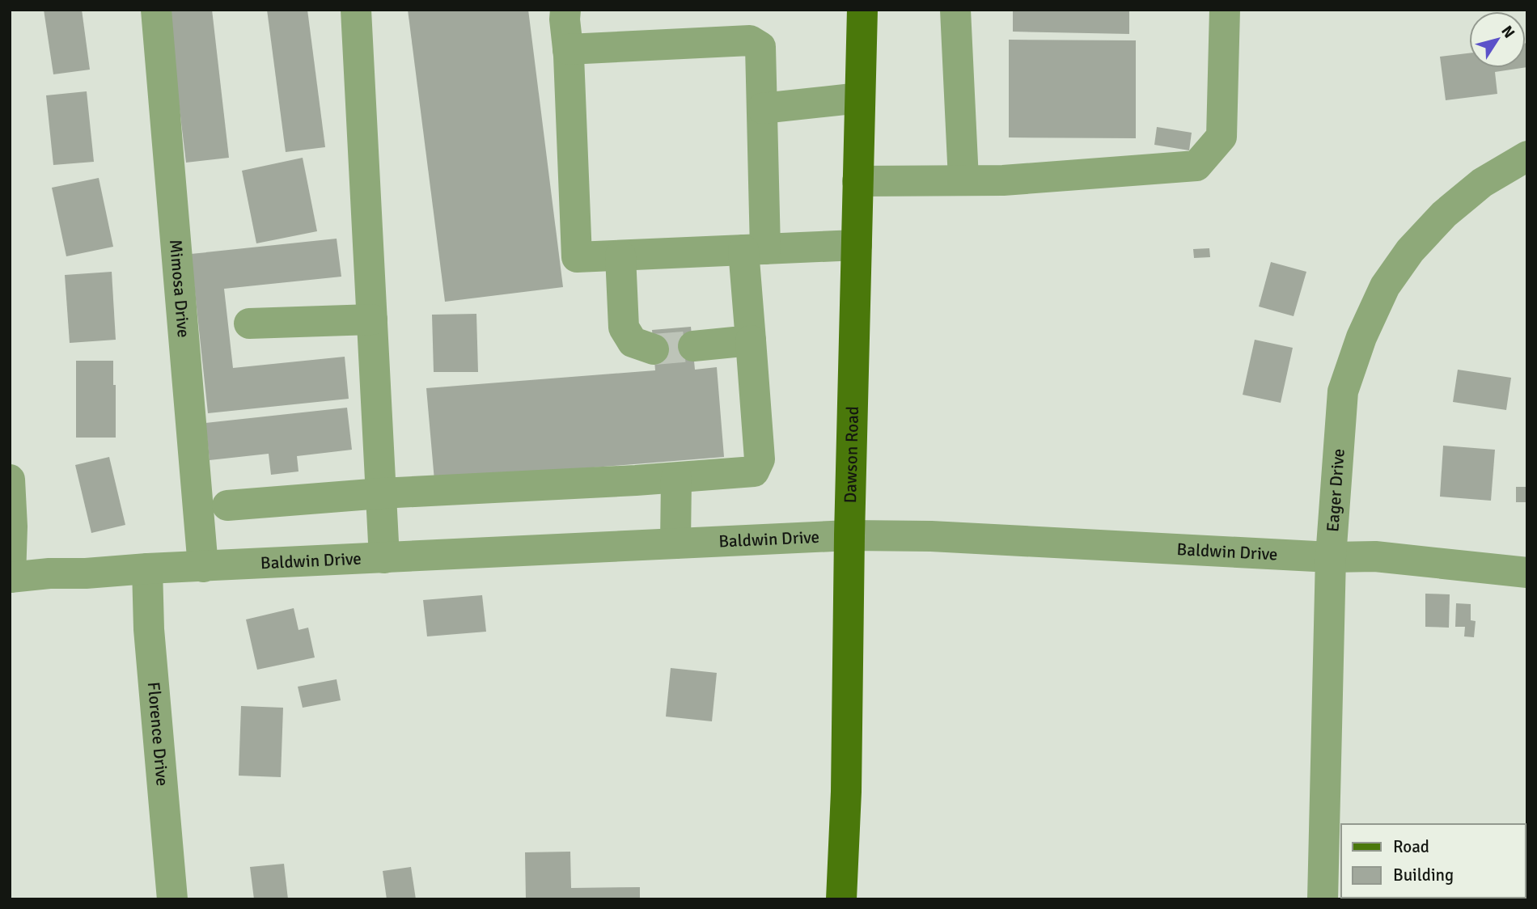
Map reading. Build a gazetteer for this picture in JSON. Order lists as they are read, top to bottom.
{
  "streets": {
    "main road": ["Dawson Road"],
    "street": [
      "Mimosa Drive",
      "Eager Drive",
      "Baldwin Drive",
      "Florence Drive"
    ]
  },
  "crossings": [
    ["Mimosa Drive", "Baldwin Drive"],
    ["Dawson Road", "Baldwin Drive"],
    ["Eager Drive", "Baldwin Drive"],
    ["Baldwin Drive", "Florence Drive"]
  ],
  "legend": ["Road", "Building"],
  "north": "top right"
}
